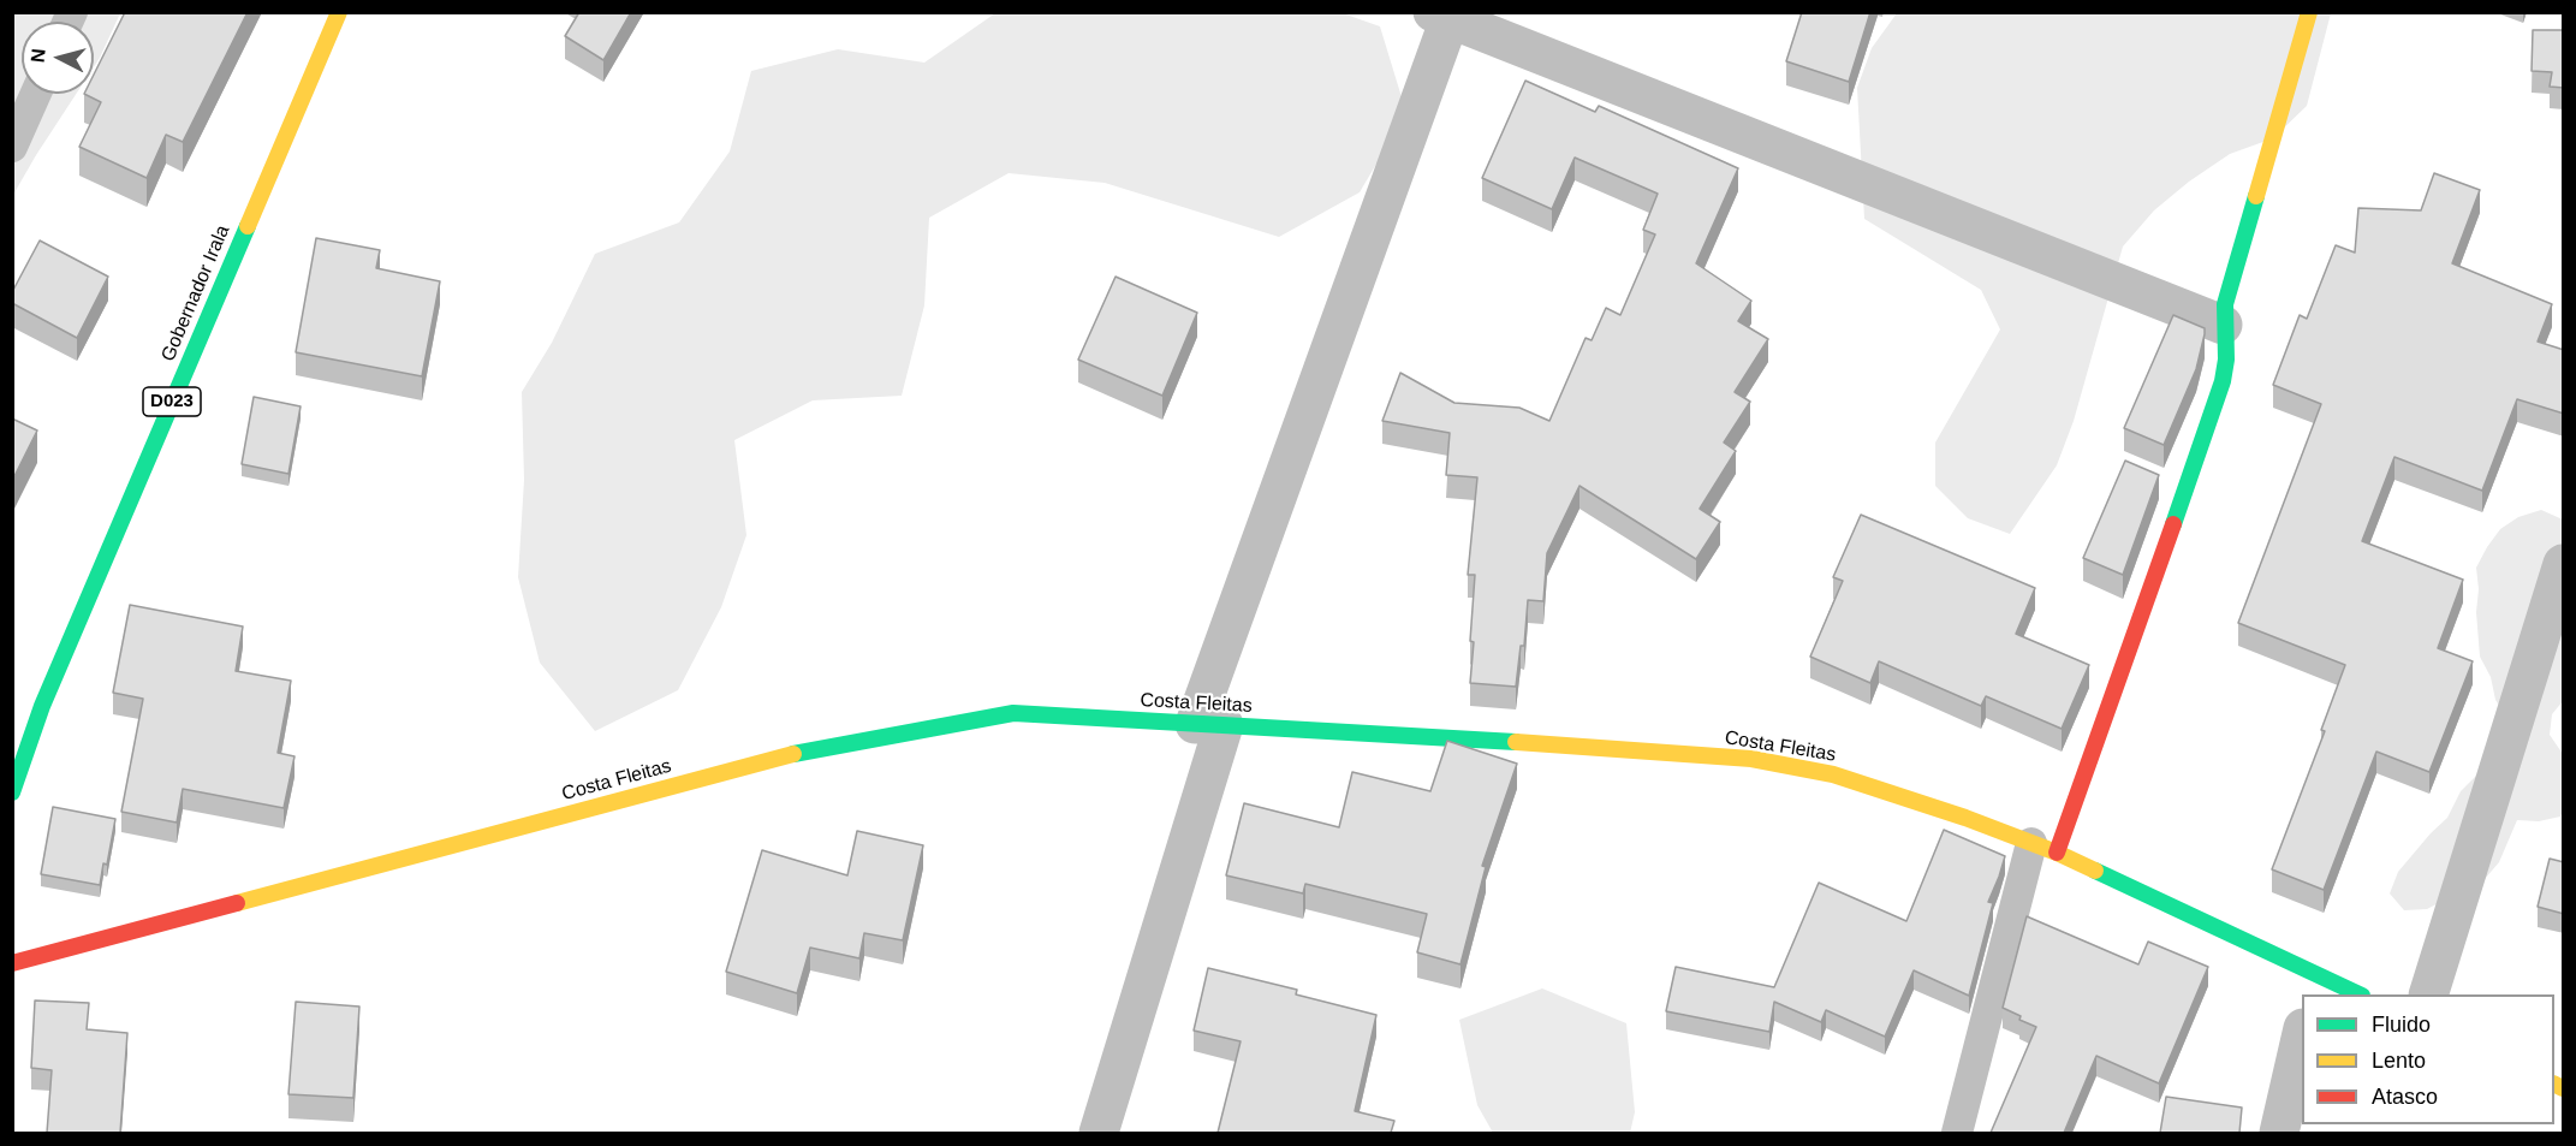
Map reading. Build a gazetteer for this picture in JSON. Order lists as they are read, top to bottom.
{
  "streets": {
    "main road": ["Gobernador Irala", "D023", "Costa Fleitas"]
  },
  "legend": ["Fluido", "Lento", "Atasco"],
  "north": "left"
}
